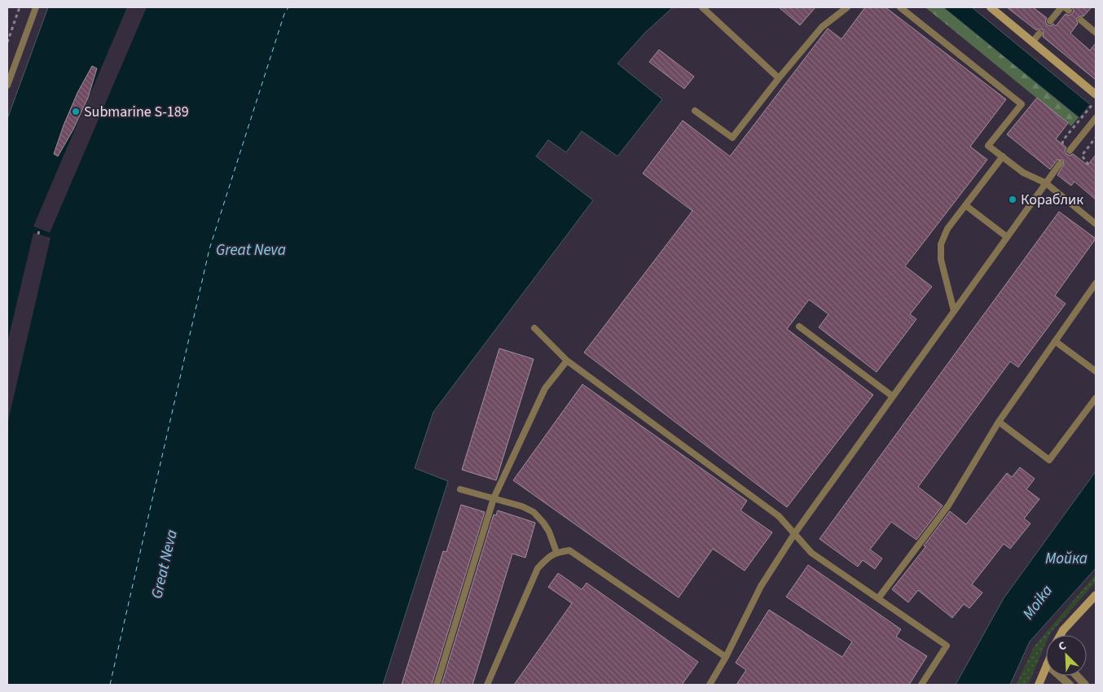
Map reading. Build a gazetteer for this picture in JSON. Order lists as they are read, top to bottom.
{
  "water": ["Great Neva", "Мойка", "Moika"],
  "places": ["Submarine S-189", "Кораблик"],
  "north": "top left"
}
